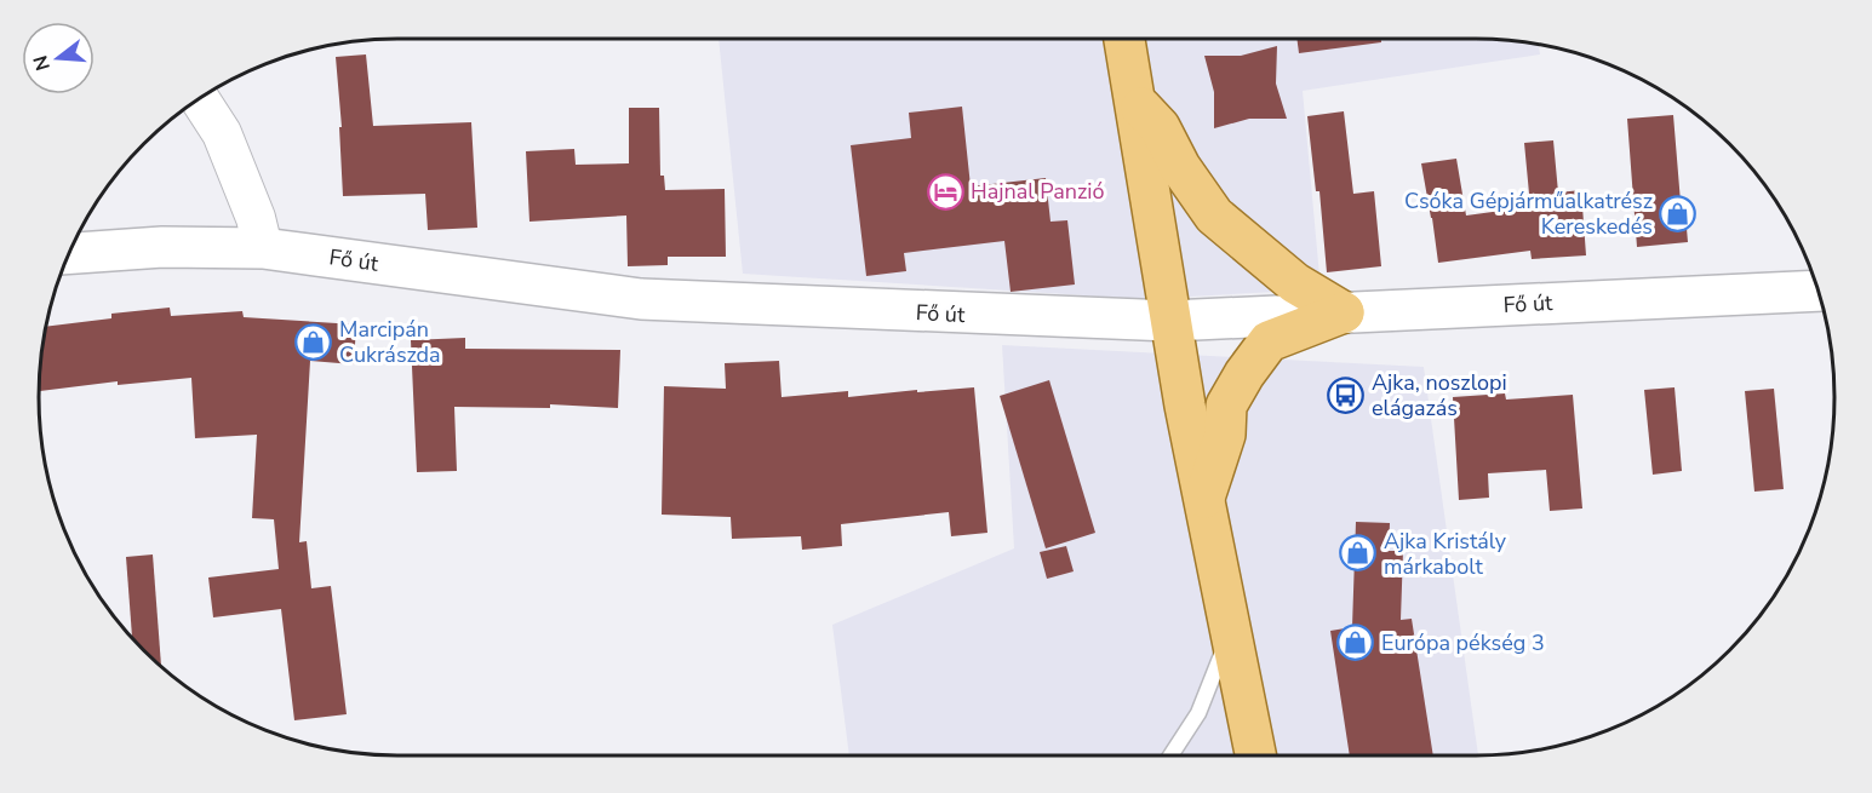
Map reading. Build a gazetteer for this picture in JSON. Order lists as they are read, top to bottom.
{
  "streets": {
    "main road": ["Fő út"]
  },
  "places": {
    "hotel": ["Hajnal Panzió"],
    "shop": [
      "Csóka Gépjárműalkatrész Kereskedés",
      "Marcipán Cukrászda",
      "Ajka Kristály márkabolt",
      "Európa pékség 3"
    ],
    "bus stop": ["Ajka, noszlopi elágazás"]
  },
  "north": "left"
}
